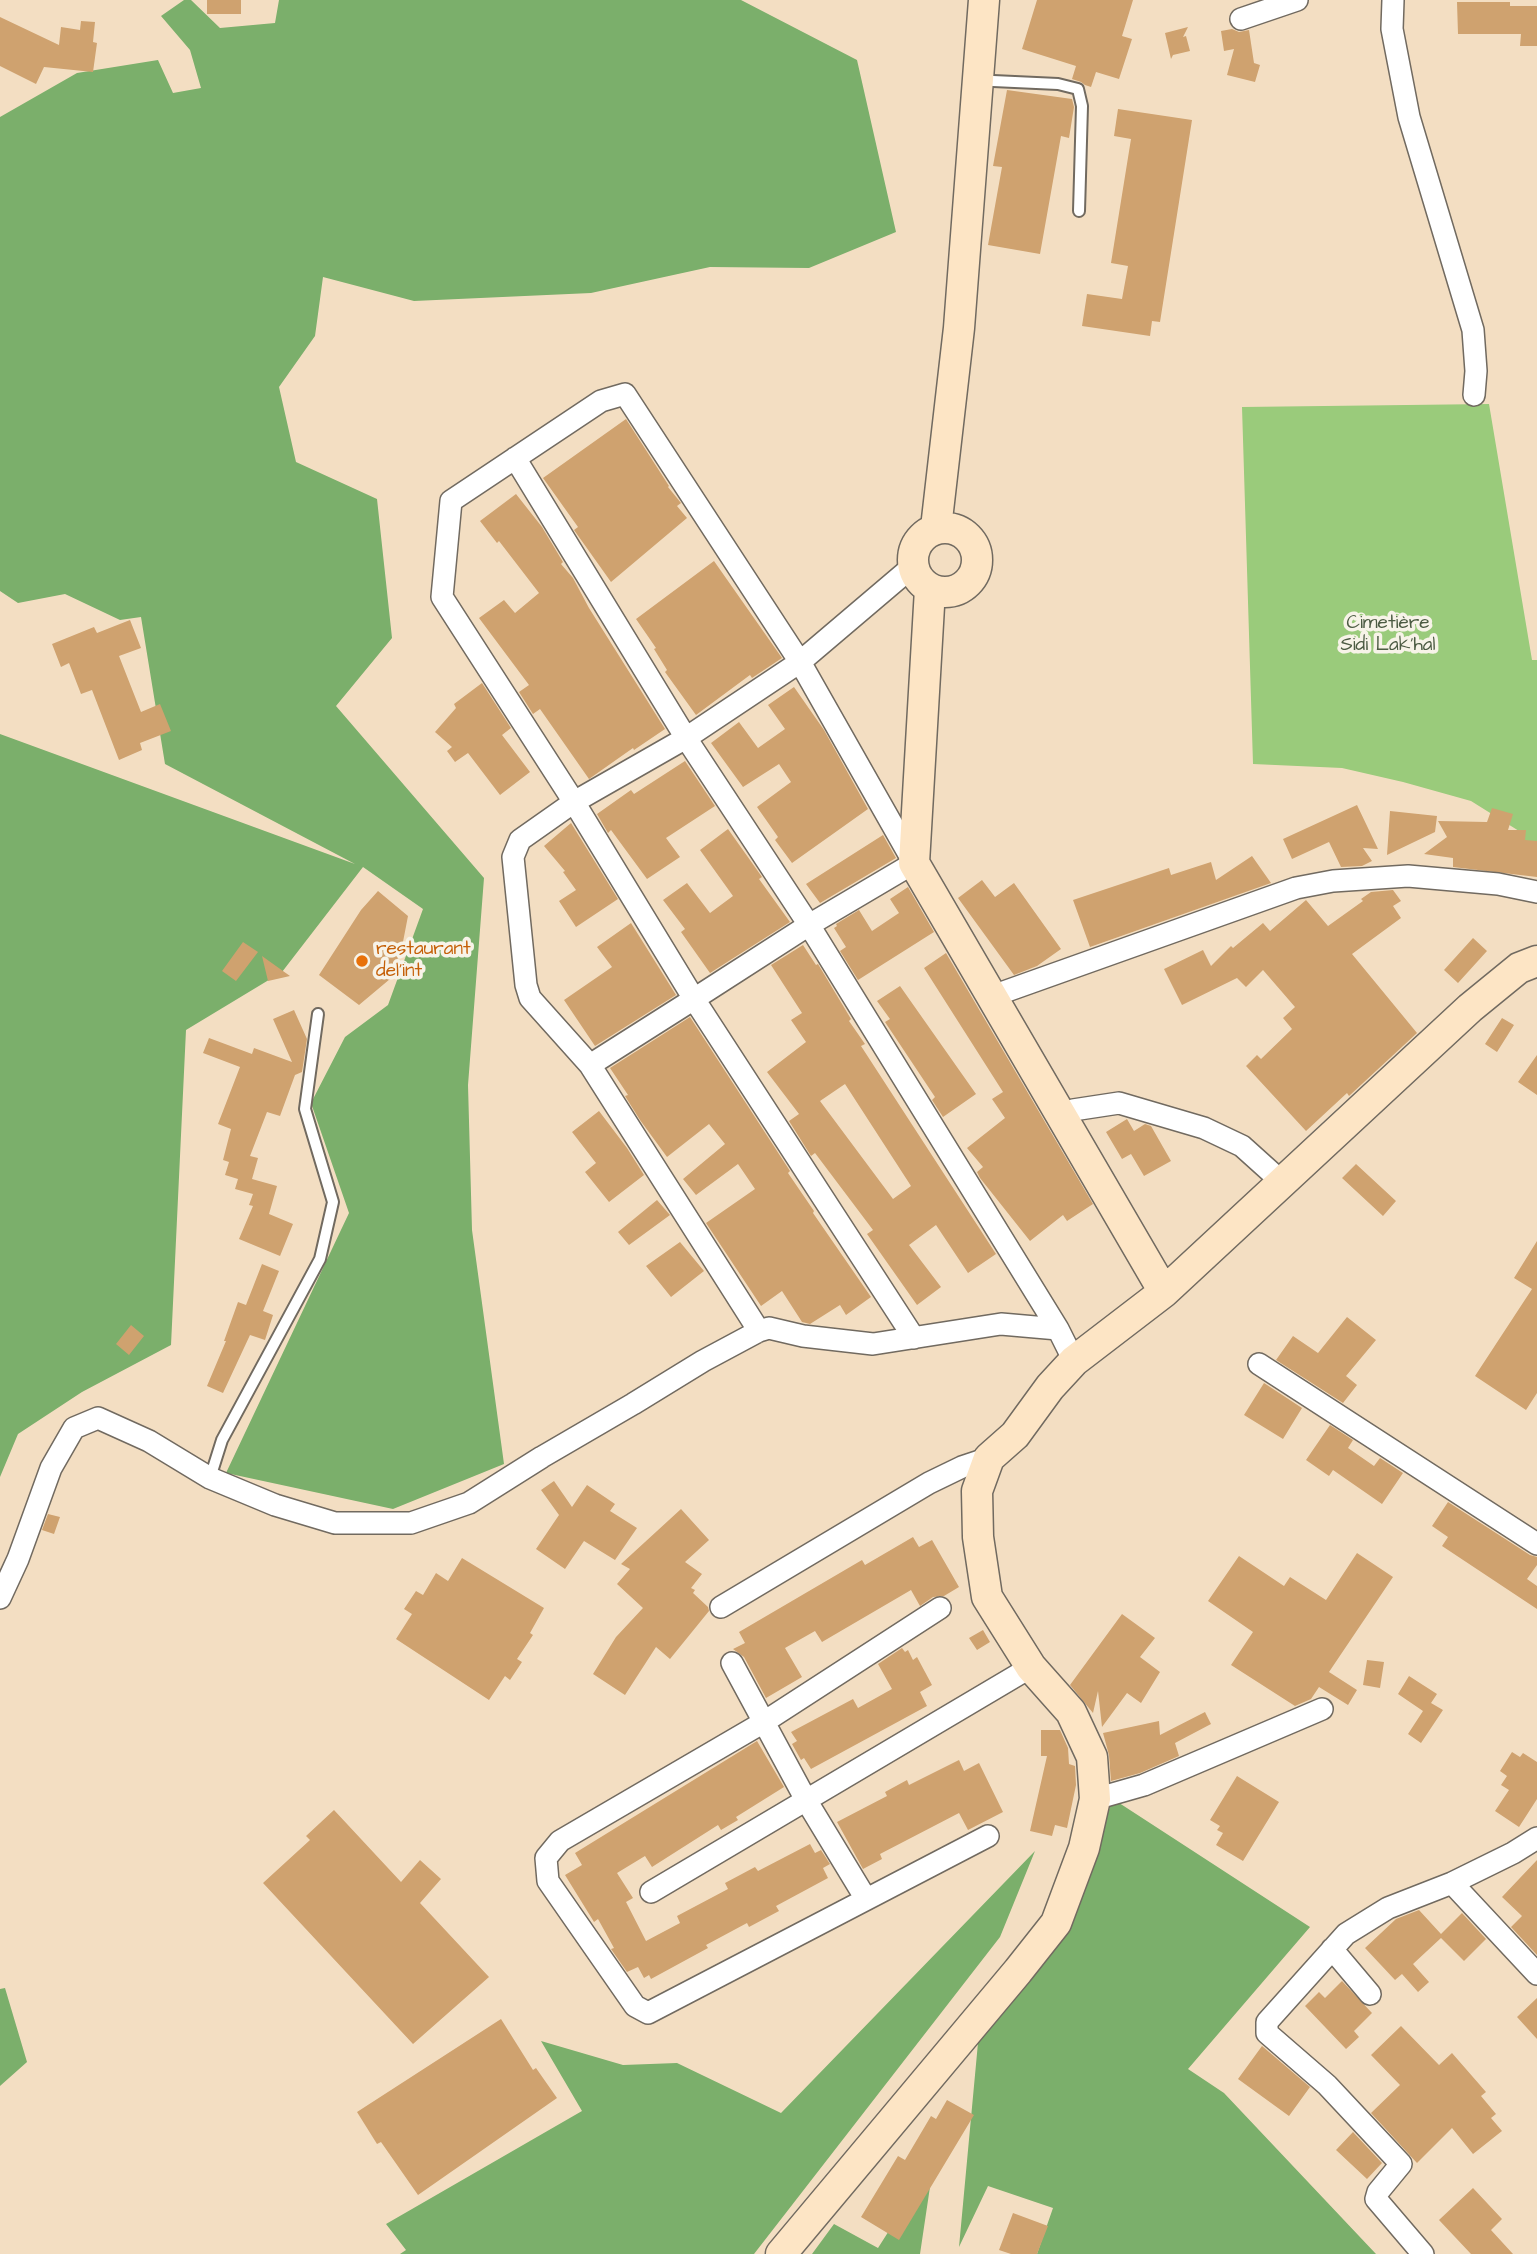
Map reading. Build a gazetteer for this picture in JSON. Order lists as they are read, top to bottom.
{
  "parks": ["Cimetière Sidi Lak'hal"],
  "places": ["restaurant del'int"]
}
